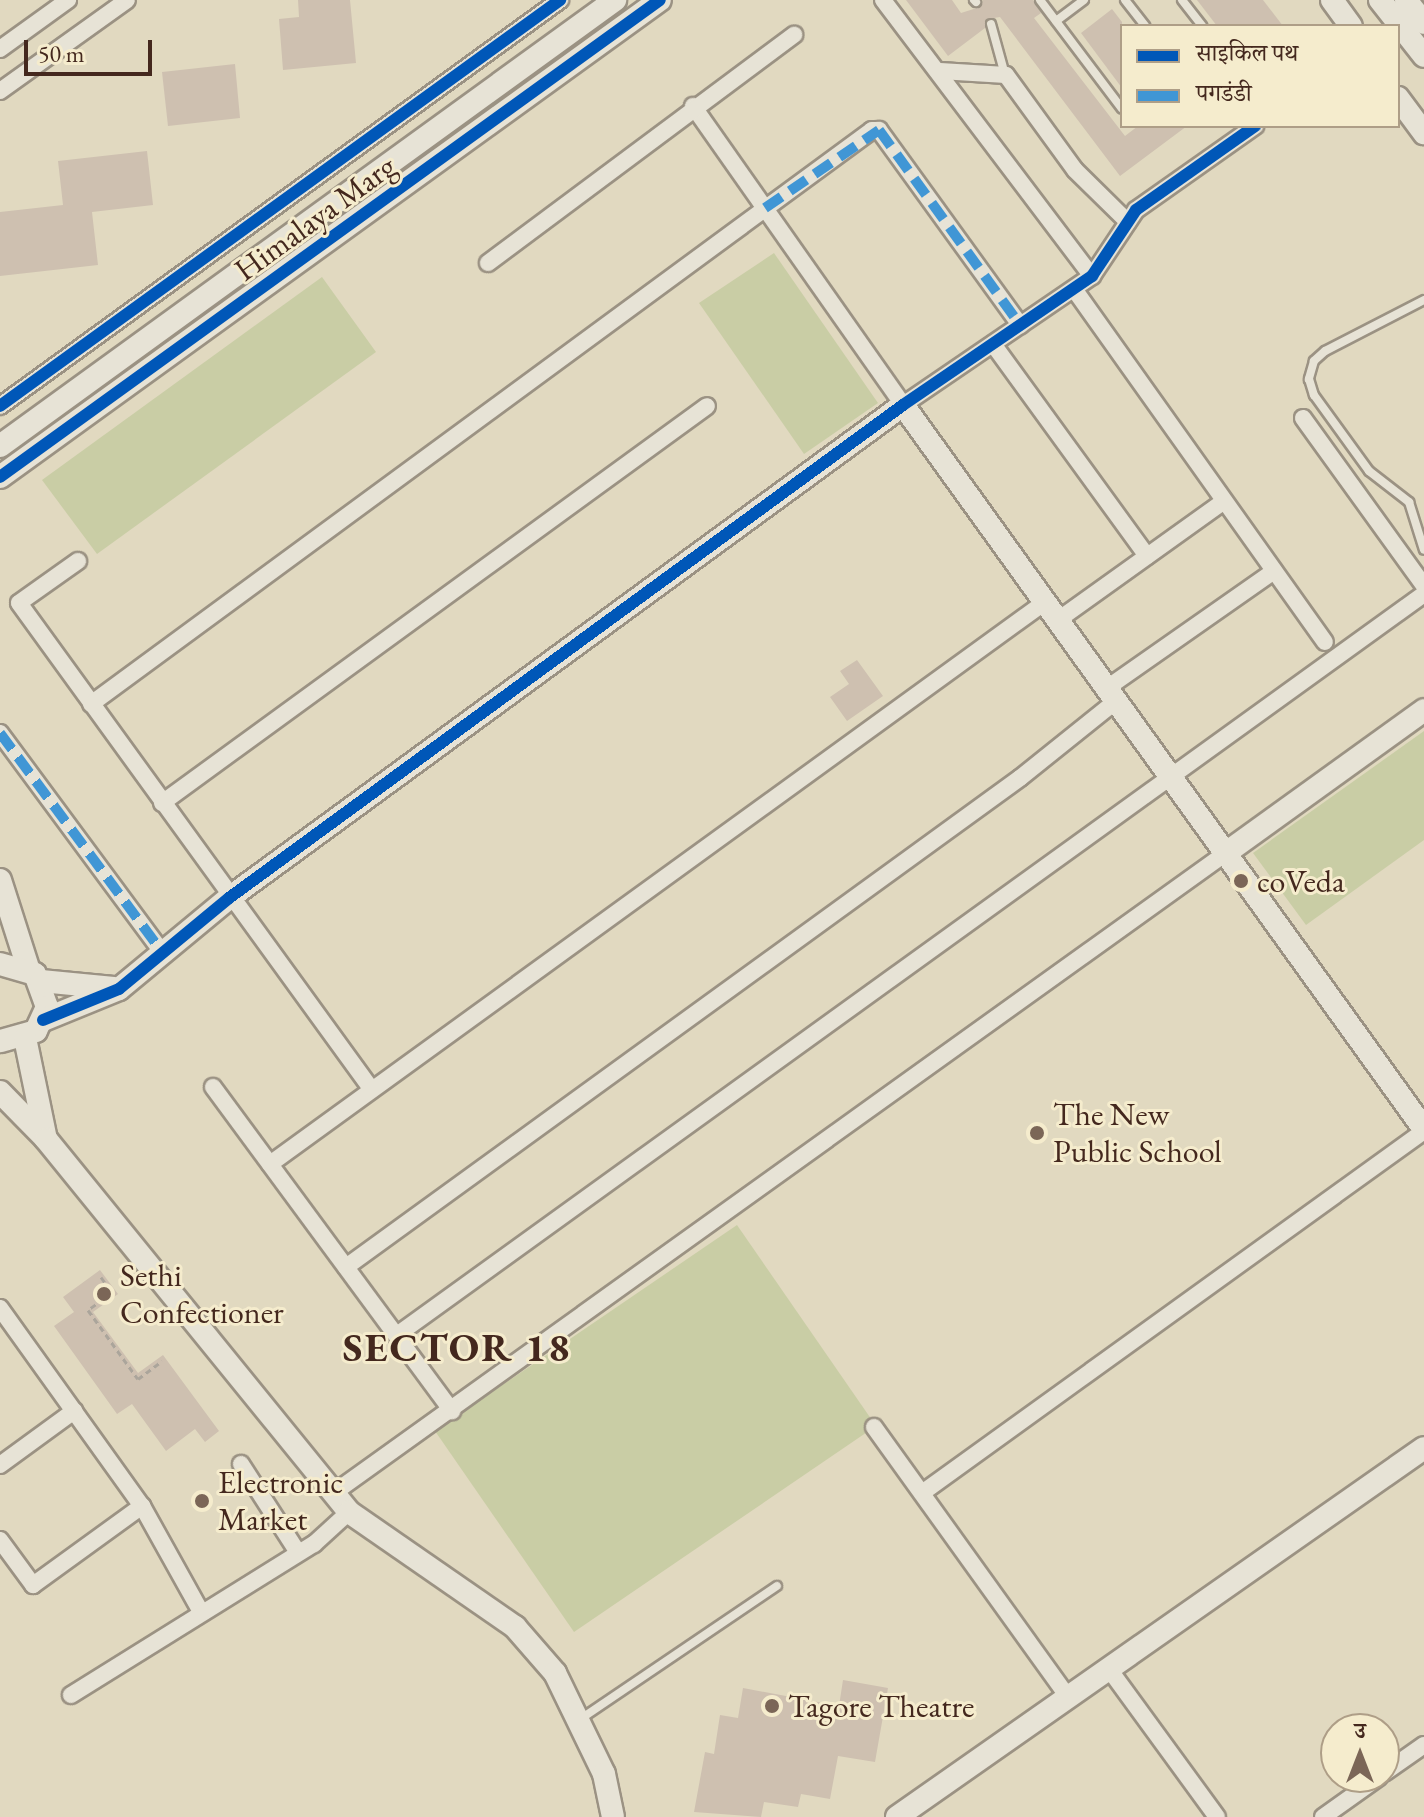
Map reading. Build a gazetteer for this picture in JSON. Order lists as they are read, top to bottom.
{
  "streets": {
    "street": ["Himalaya Marg"]
  },
  "districts": ["SECTOR 18"],
  "places": [
    "coVeda",
    "The New Public School",
    "Sethi Confectioner",
    "Electronic Market",
    "Tagore Theatre"
  ],
  "legend": ["साइकिल पथ", "पगडंडी"],
  "scale_bar": "50 m",
  "north": "top"
}
